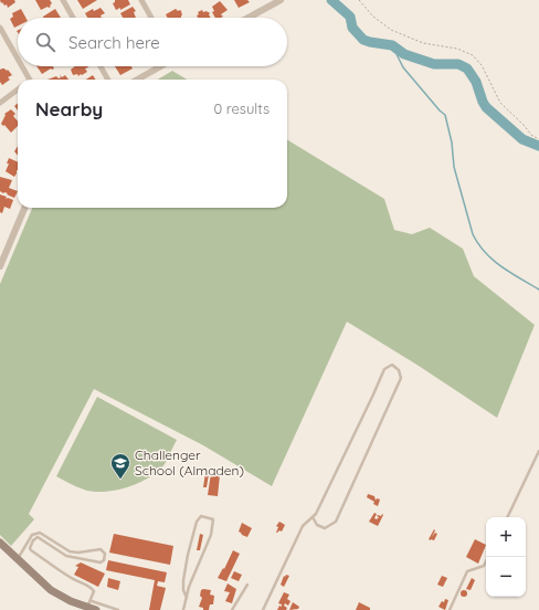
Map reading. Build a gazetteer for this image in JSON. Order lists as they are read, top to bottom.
{
  "places": {
    "school or university": ["Challenger School (Almaden)"]
  },
  "page": {
    "search": "Search here",
    "heading": ["Nearby", "0 results"],
    "map_buttons": ["+", "−"]
  }
}
